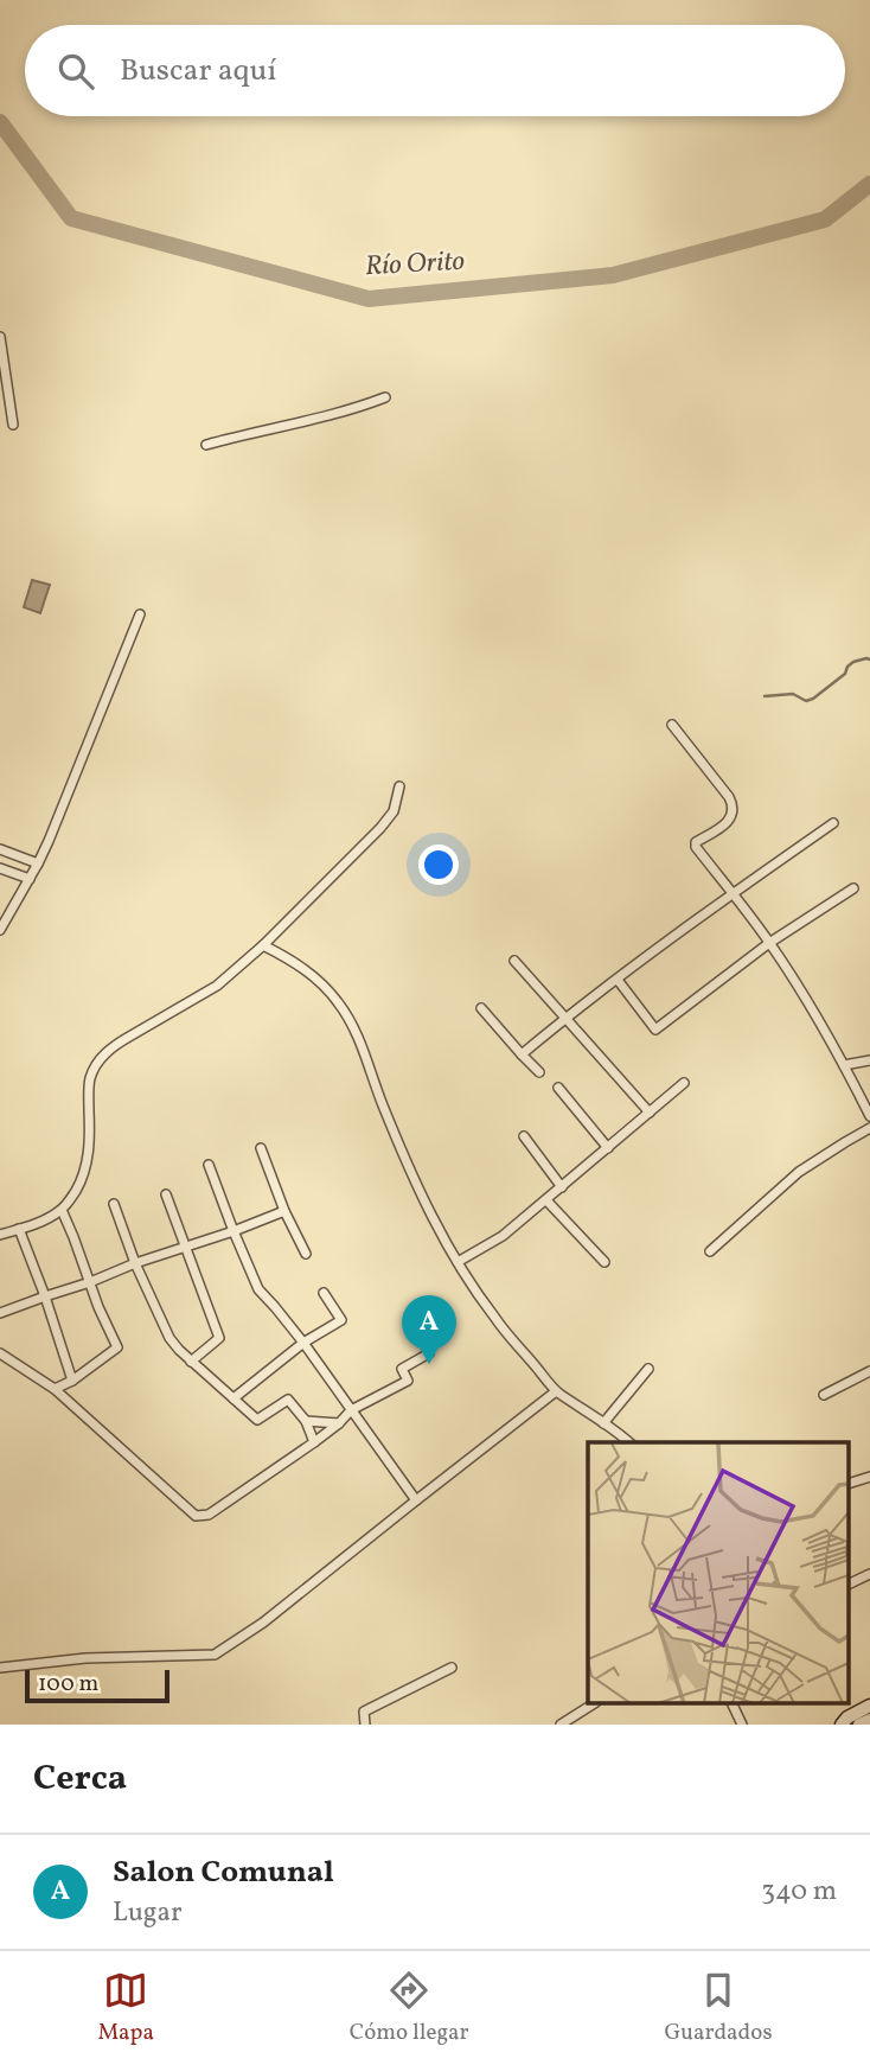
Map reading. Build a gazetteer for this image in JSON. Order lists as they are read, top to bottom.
{
  "water": ["Río Orito"],
  "scale_bar": "100 m",
  "page": {
    "search": "Buscar aquí",
    "pins": "A",
    "scale": "100 m",
    "heading": "Cerca",
    "list": [
      {
        "mark": "A",
        "name": "Salon Comunal",
        "note": "Lugar",
        "value": "340 m"
      }
    ],
    "nav": ["Mapa", "Cómo llegar", "Guardados"]
  }
}
